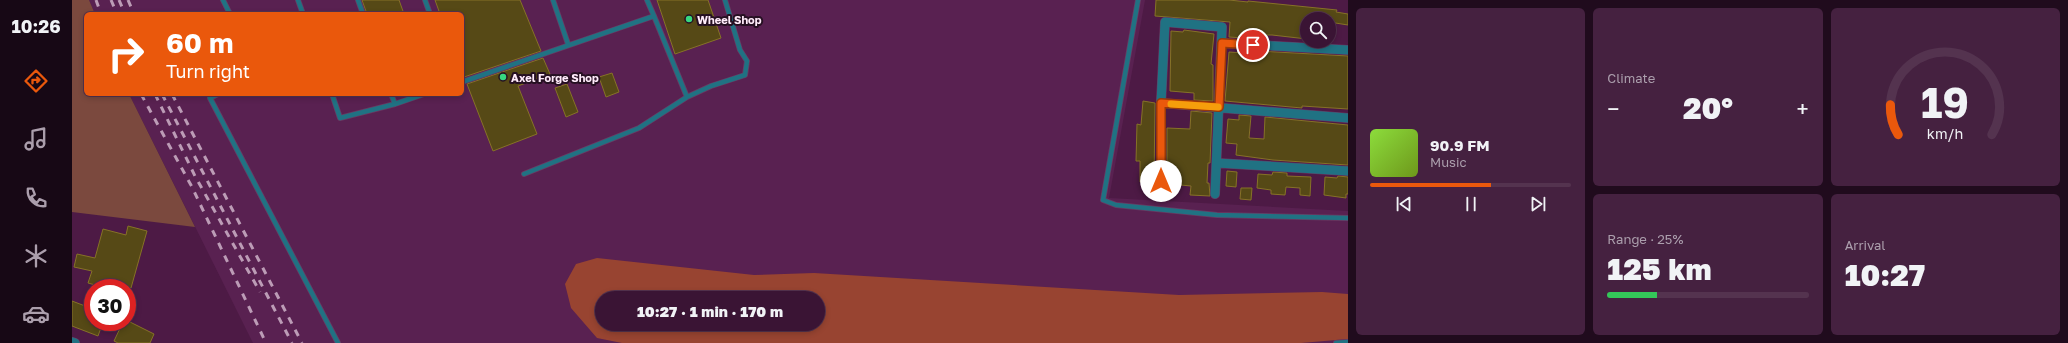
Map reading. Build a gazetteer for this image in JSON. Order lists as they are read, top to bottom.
{
  "places": ["Wheel Shop", "Axel Forge Shop"],
  "page": {
    "tabs": "10:26",
    "tile": [
      "Climate",
      ["Range · 25%", "125 km"],
      ["Arrival", "10:27"]
    ],
    "turn": ["60 m", "Turn right"],
    "heat": ["−", "20°", "+"],
    "song": ["90.9 FM", "Music"],
    "limit": "30",
    "trip": "10:27 · 1 min · 170 m",
    "gauge": ["19", "km/h"]
  }
}
